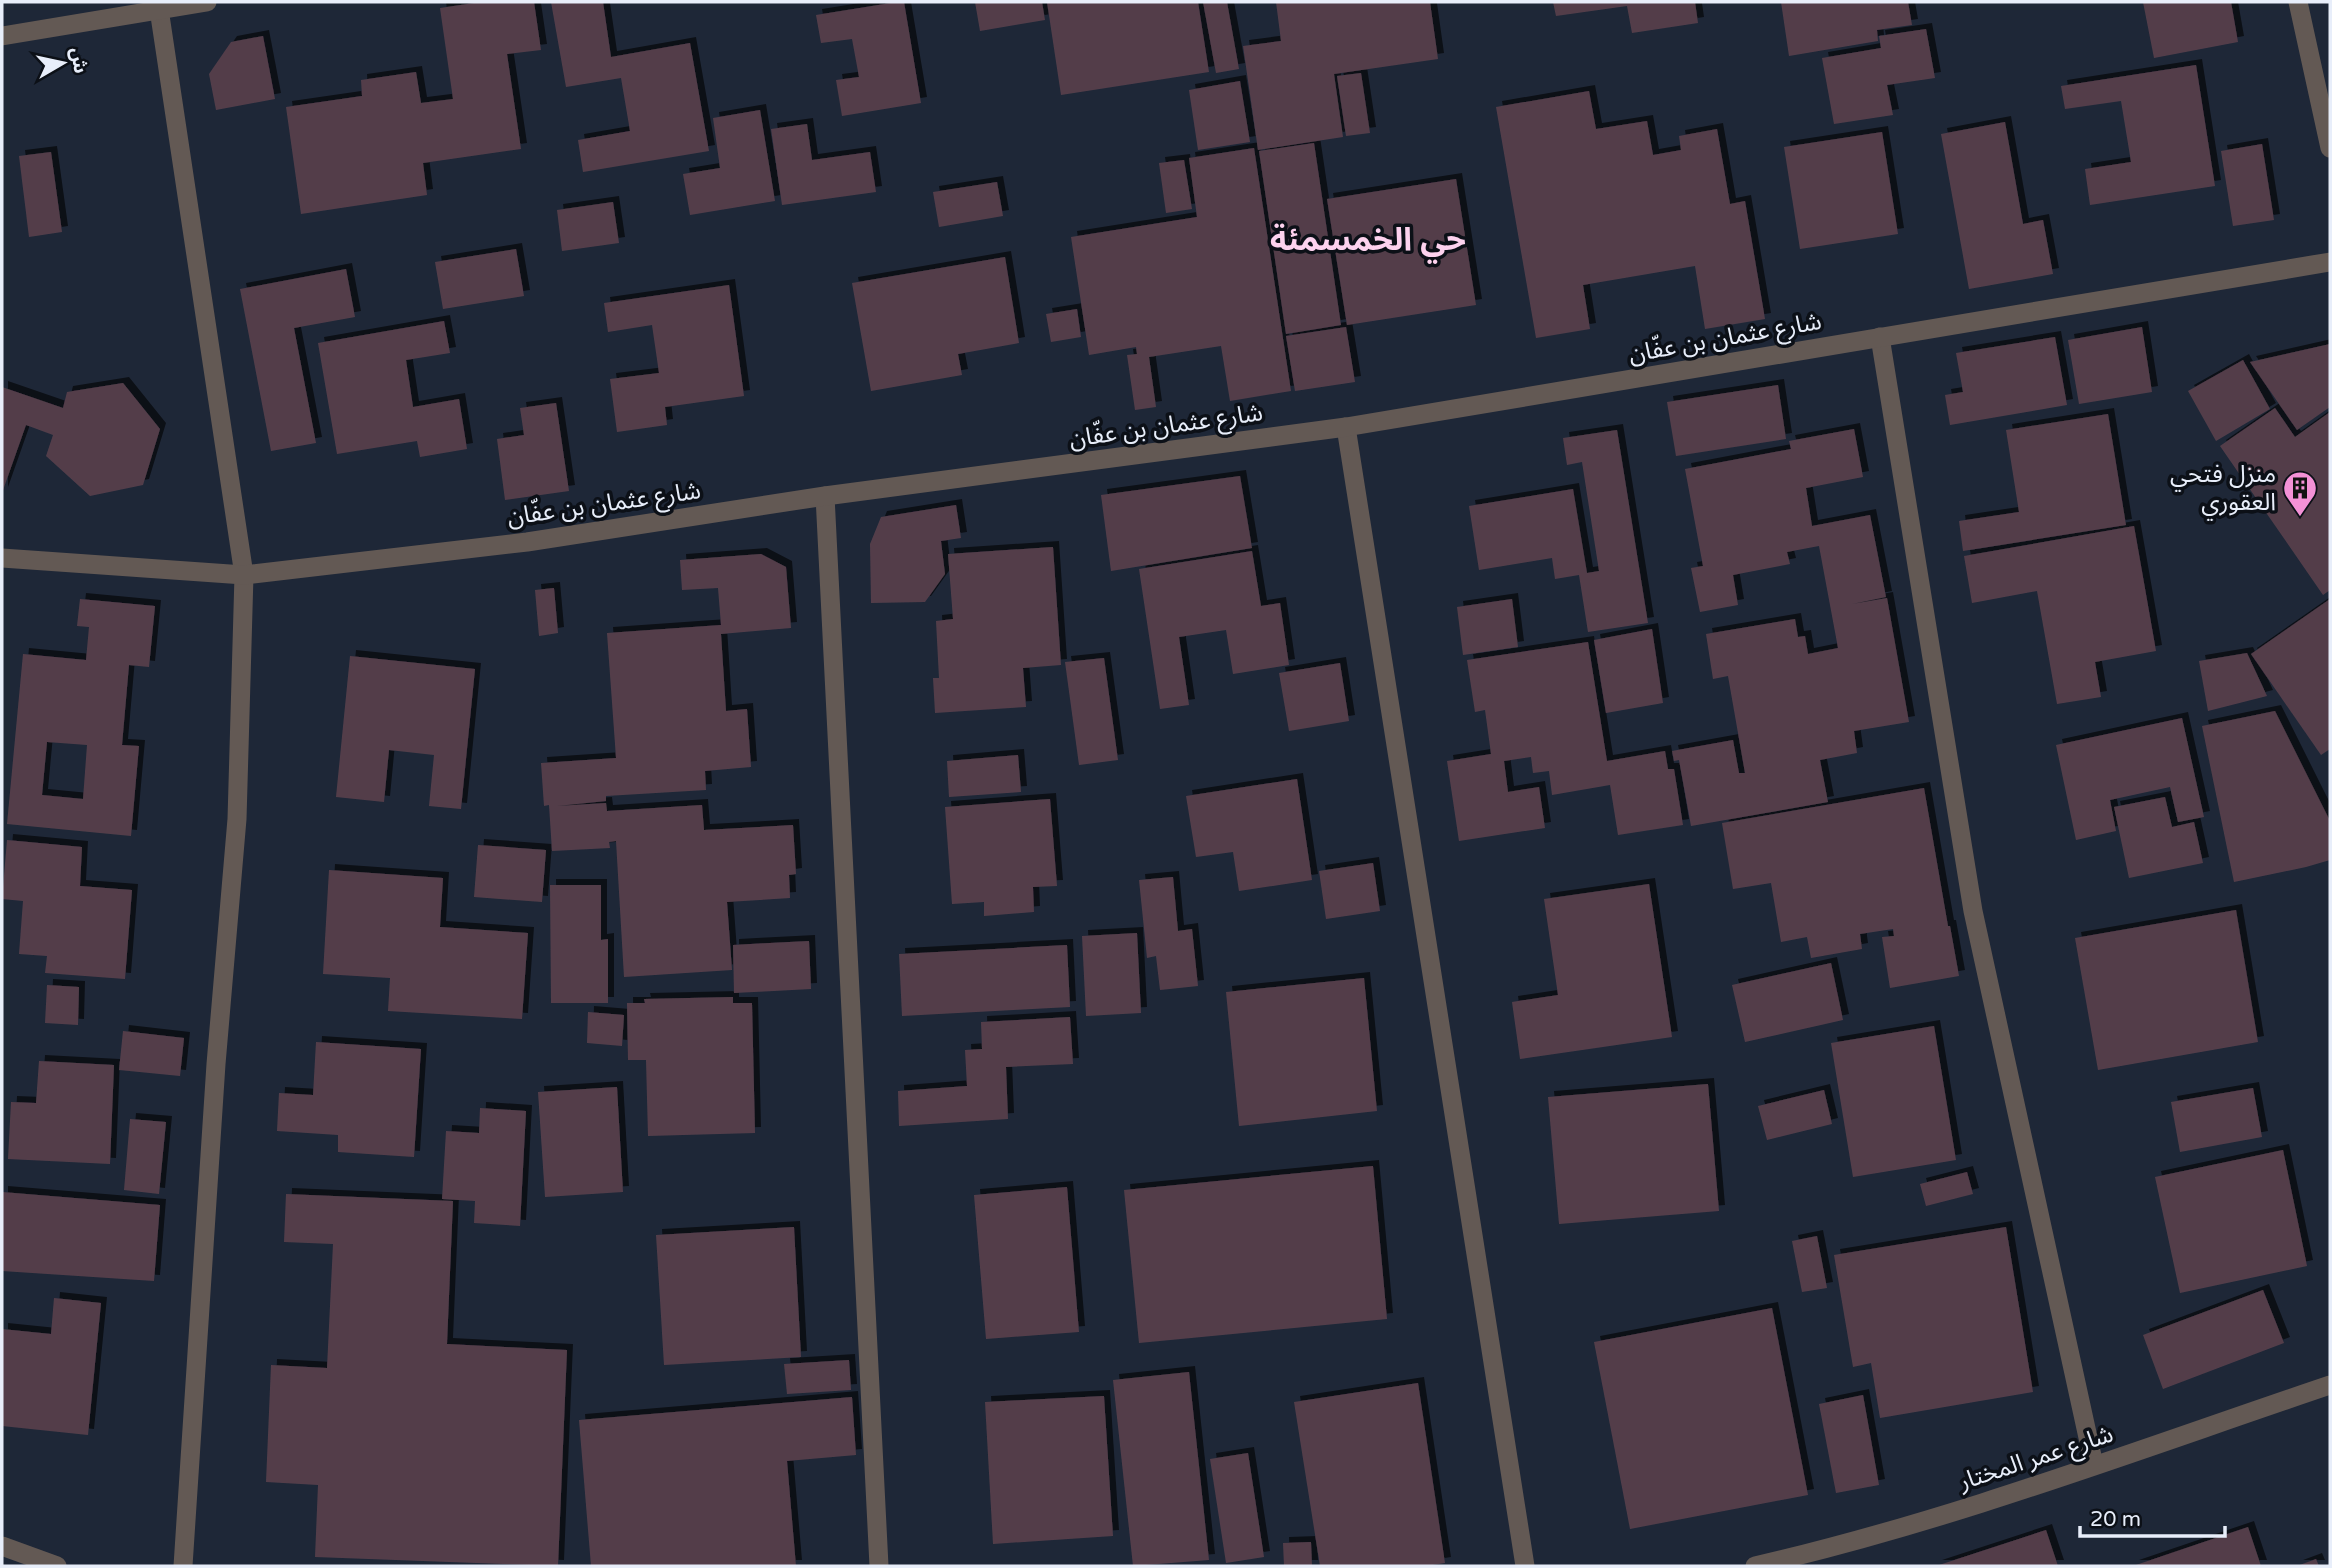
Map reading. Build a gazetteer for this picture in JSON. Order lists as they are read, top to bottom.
{
  "streets": {
    "street": ["شارع عثمان بن عفّان", "شارع عمر المختار"]
  },
  "districts": ["حي الخمسمئة"],
  "places": {
    "building": ["منزل فتحي العقوري"]
  },
  "scale_bar": "20 m",
  "north": "right"
}
